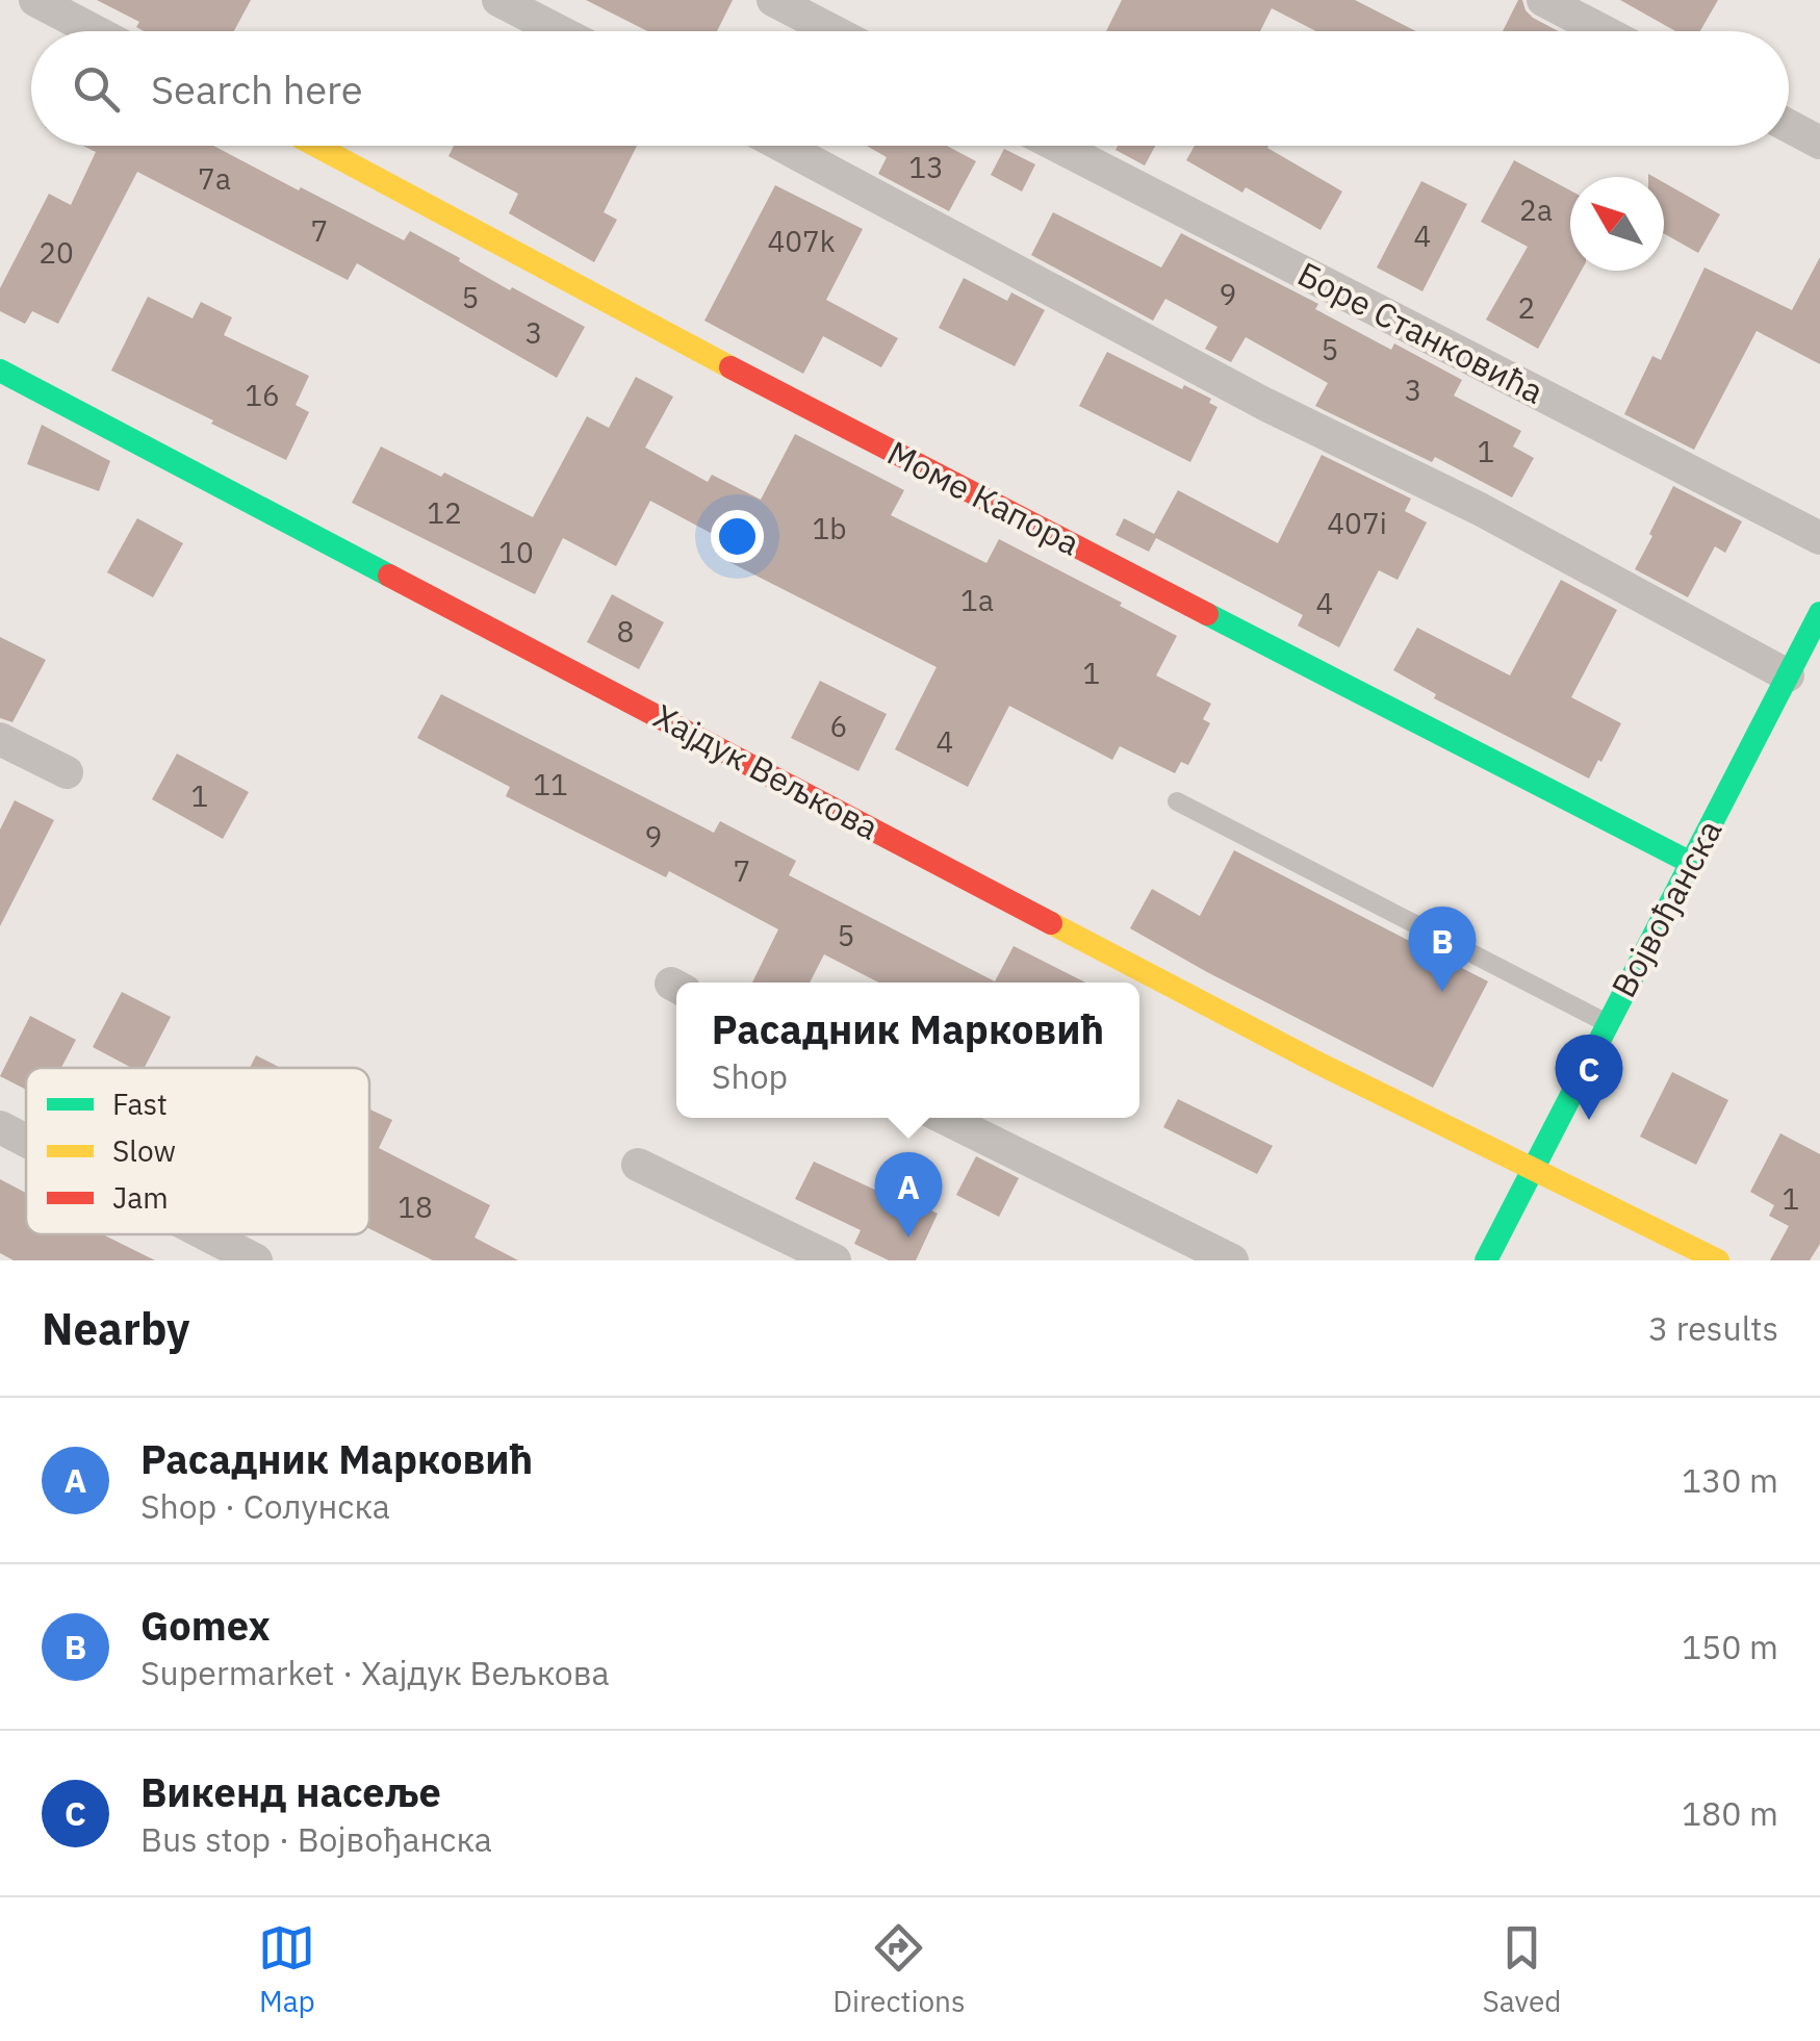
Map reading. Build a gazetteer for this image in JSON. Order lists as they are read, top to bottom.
{
  "streets": {
    "street": [
      "Боре Станковића",
      "Моме Капора",
      "Хајдук Вељкова",
      "Војвођанска"
    ]
  },
  "crossings": [
    ["Моме Капора", "Војвођанска"],
    ["Хајдук Вељкова", "Војвођанска"]
  ],
  "house_numbers": [
    "13",
    "7a",
    "2a",
    "7",
    "4",
    "407k",
    "20",
    "9",
    "5",
    "2",
    "3",
    "5",
    "3",
    "16",
    "1",
    "12",
    "407i",
    "1b",
    "10",
    "1a",
    "4",
    "8",
    "1",
    "6",
    "4",
    "11",
    "1",
    "9",
    "7",
    "5",
    "1",
    "18"
  ],
  "legend": ["Fast", "Slow", "Jam"],
  "north": "top left",
  "page": {
    "search": "Search here",
    "pins": ["B", "C", "A"],
    "popup": ["Расадник Марковић", "Shop"],
    "heading": ["Nearby", "3 results"],
    "list": [
      {
        "mark": "A",
        "name": "Расадник Марковић",
        "note": "Shop · Солунска",
        "value": "130 m"
      },
      {
        "mark": "B",
        "name": "Gomex",
        "note": "Supermarket · Хајдук Вељкова",
        "value": "150 m"
      },
      {
        "mark": "C",
        "name": "Викенд насеље",
        "note": "Bus stop · Војвођанска",
        "value": "180 m"
      }
    ],
    "nav": ["Map", "Directions", "Saved"]
  }
}
